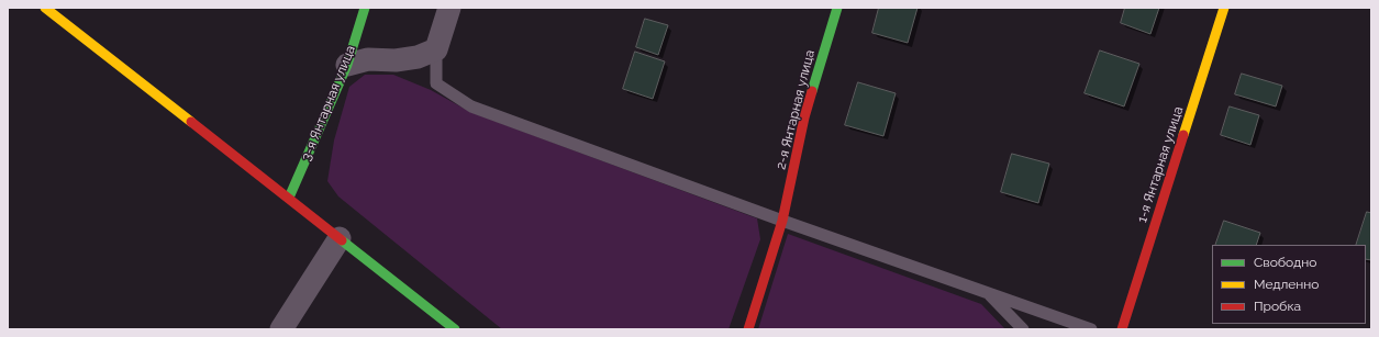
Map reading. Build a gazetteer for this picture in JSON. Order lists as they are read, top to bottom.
{
  "streets": {
    "street": ["3-я Янтарная улица", "2-я Янтарная улица", "1-я Янтарная улица"]
  },
  "legend": ["Свободно", "Медленно", "Пробка"]
}
